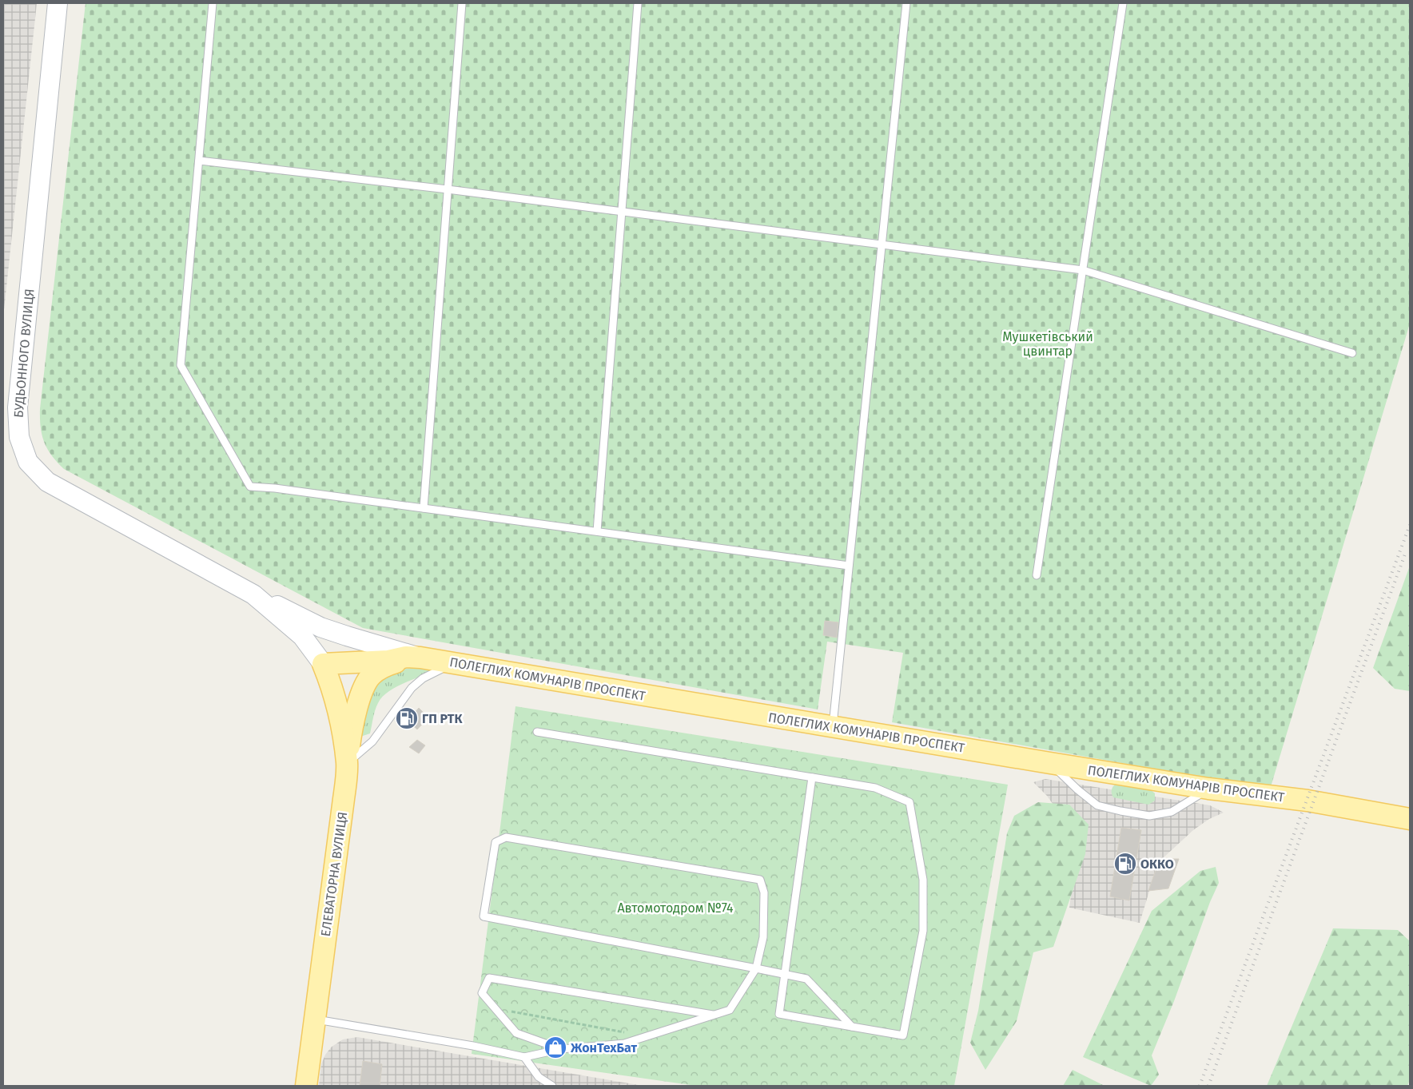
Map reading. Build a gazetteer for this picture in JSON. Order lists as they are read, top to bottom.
{
  "streets": {
    "main road": ["БУДЬОННОГО ВУЛИЦЯ", "ПОЛЕГЛИХ КОМУНАРІВ ПРОСПЕКТ", "ЕЛЕВАТОРНА ВУЛИЦЯ"]
  },
  "crossings": [
    ["БУДЬОННОГО ВУЛИЦЯ", "ПОЛЕГЛИХ КОМУНАРІВ ПРОСПЕКТ"],
    ["БУДЬОННОГО ВУЛИЦЯ", "ЕЛЕВАТОРНА ВУЛИЦЯ"],
    ["ПОЛЕГЛИХ КОМУНАРІВ ПРОСПЕКТ", "ЕЛЕВАТОРНА ВУЛИЦЯ"]
  ],
  "parks": ["Мушкетівський цвинтар", "Автомотодром №74"],
  "places": {
    "fuel station": ["ГП РТК", "ОККО"],
    "shop": ["ЖонТехБат"]
  }
}
